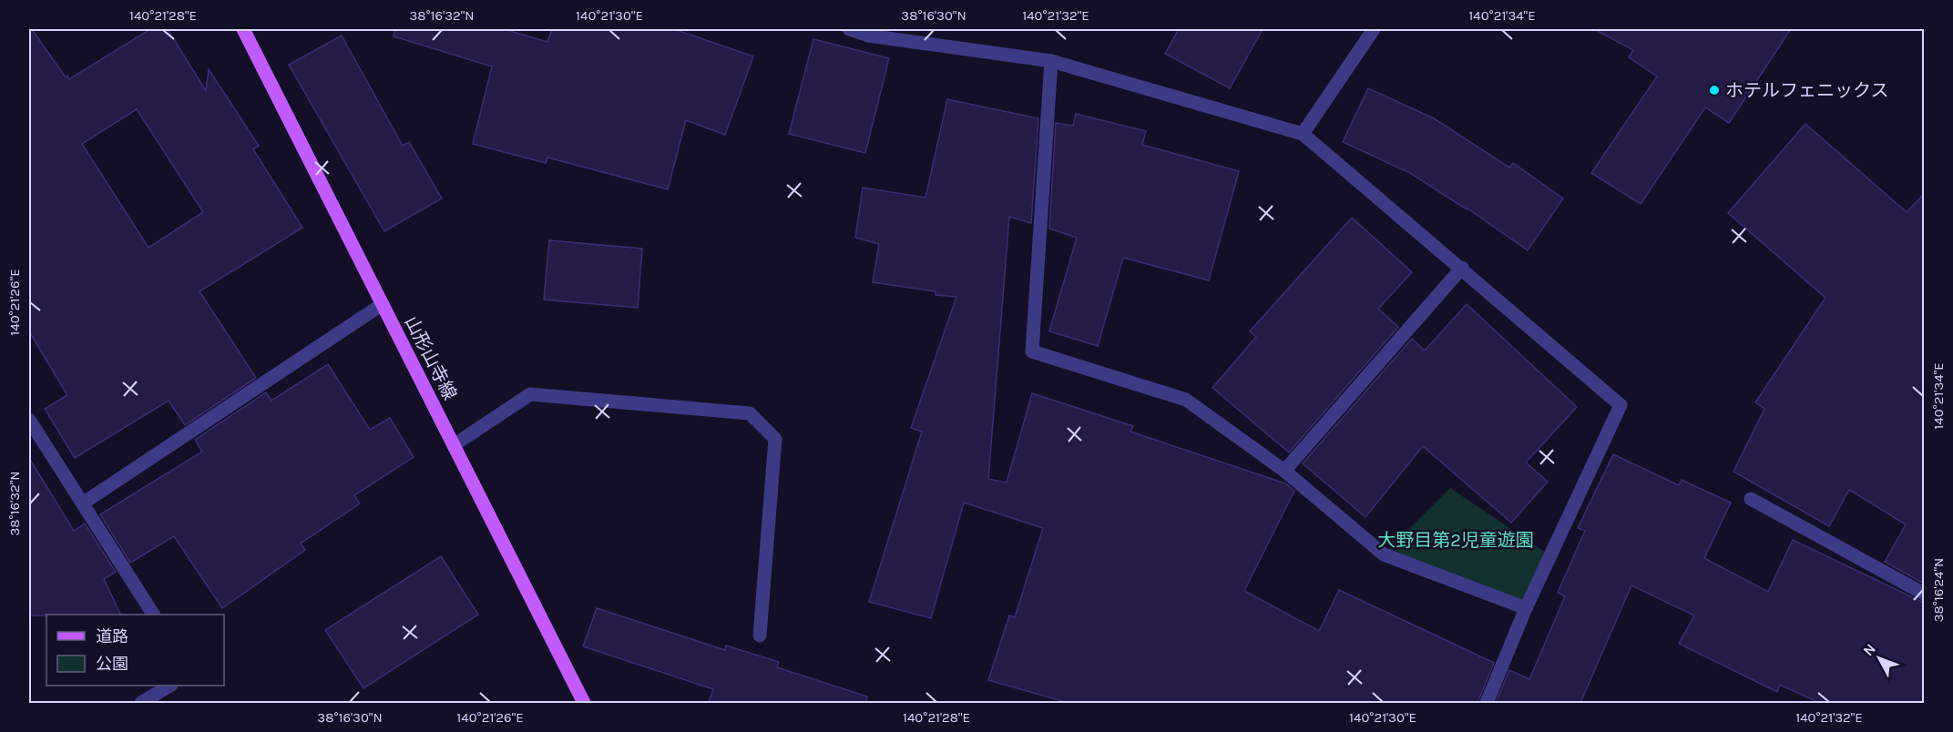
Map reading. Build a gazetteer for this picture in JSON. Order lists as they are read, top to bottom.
{
  "streets": {
    "main road": ["山形山寺線"]
  },
  "parks": ["大野目第2児童遊園"],
  "places": ["ホテルフェニックス"],
  "legend": ["道路", "公園"],
  "north": "top left",
  "coordinates": [
    "140°21'28\"E",
    "38°16'32\"N",
    "140°21'30\"E",
    "38°16'30\"N",
    "140°21'32\"E",
    "140°21'34\"E",
    "140°21'26\"E",
    "38°16'24\"N"
  ]
}
